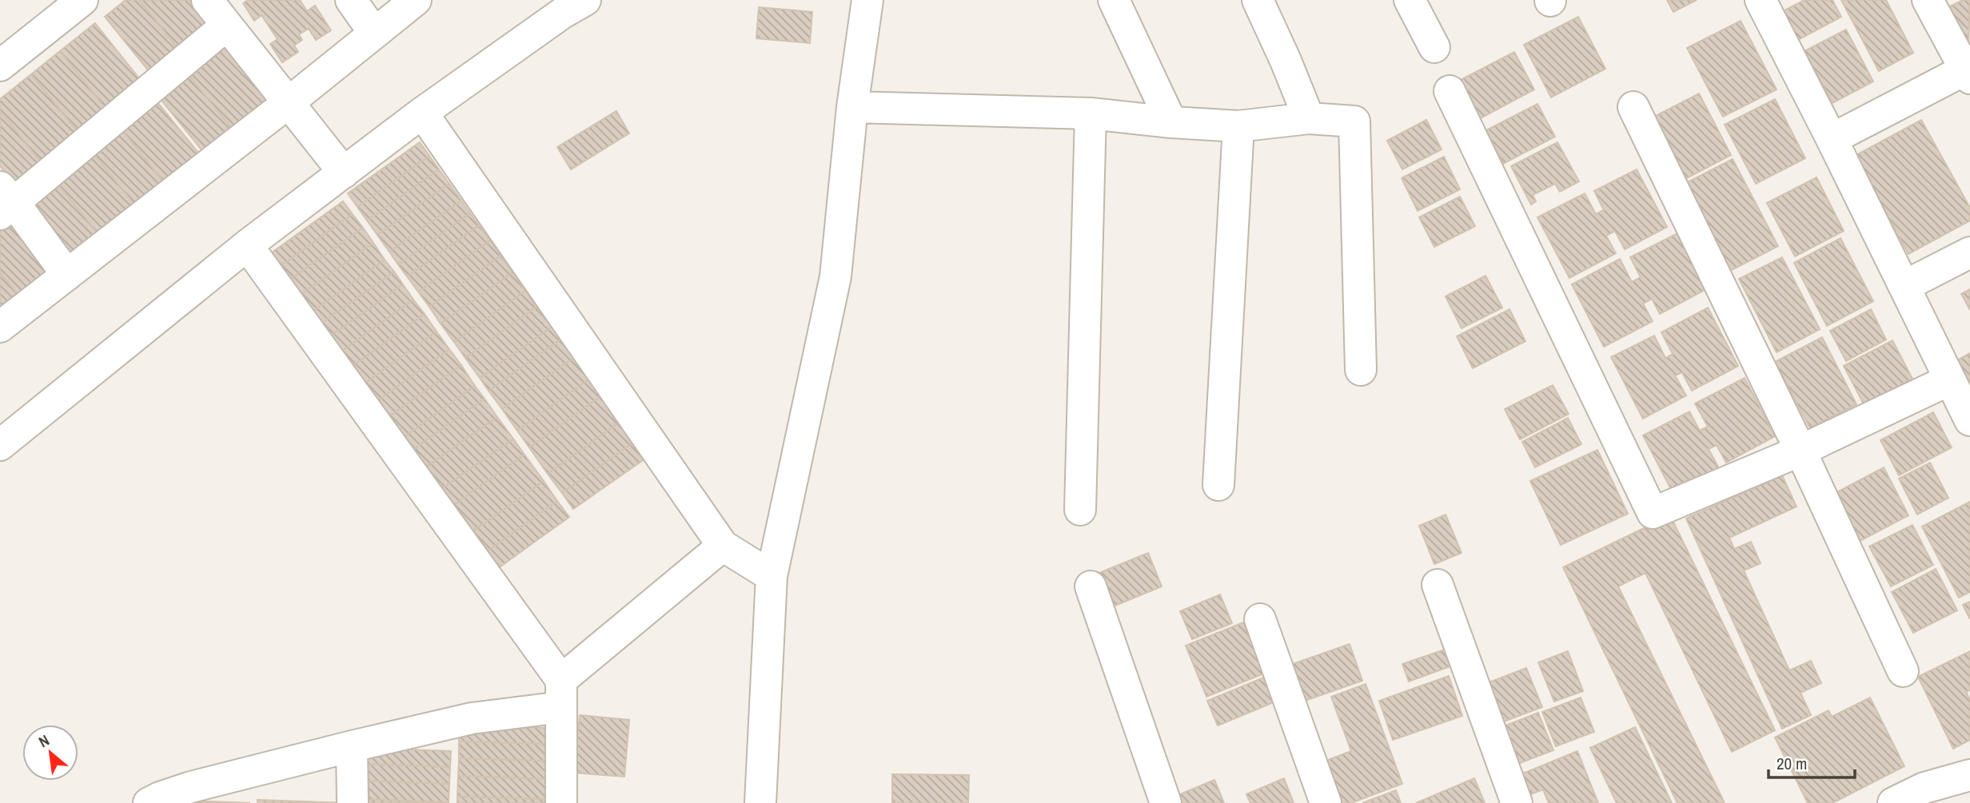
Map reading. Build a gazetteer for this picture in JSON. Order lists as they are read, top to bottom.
{
  "scale_bar": "20 m",
  "north": "top left"
}
